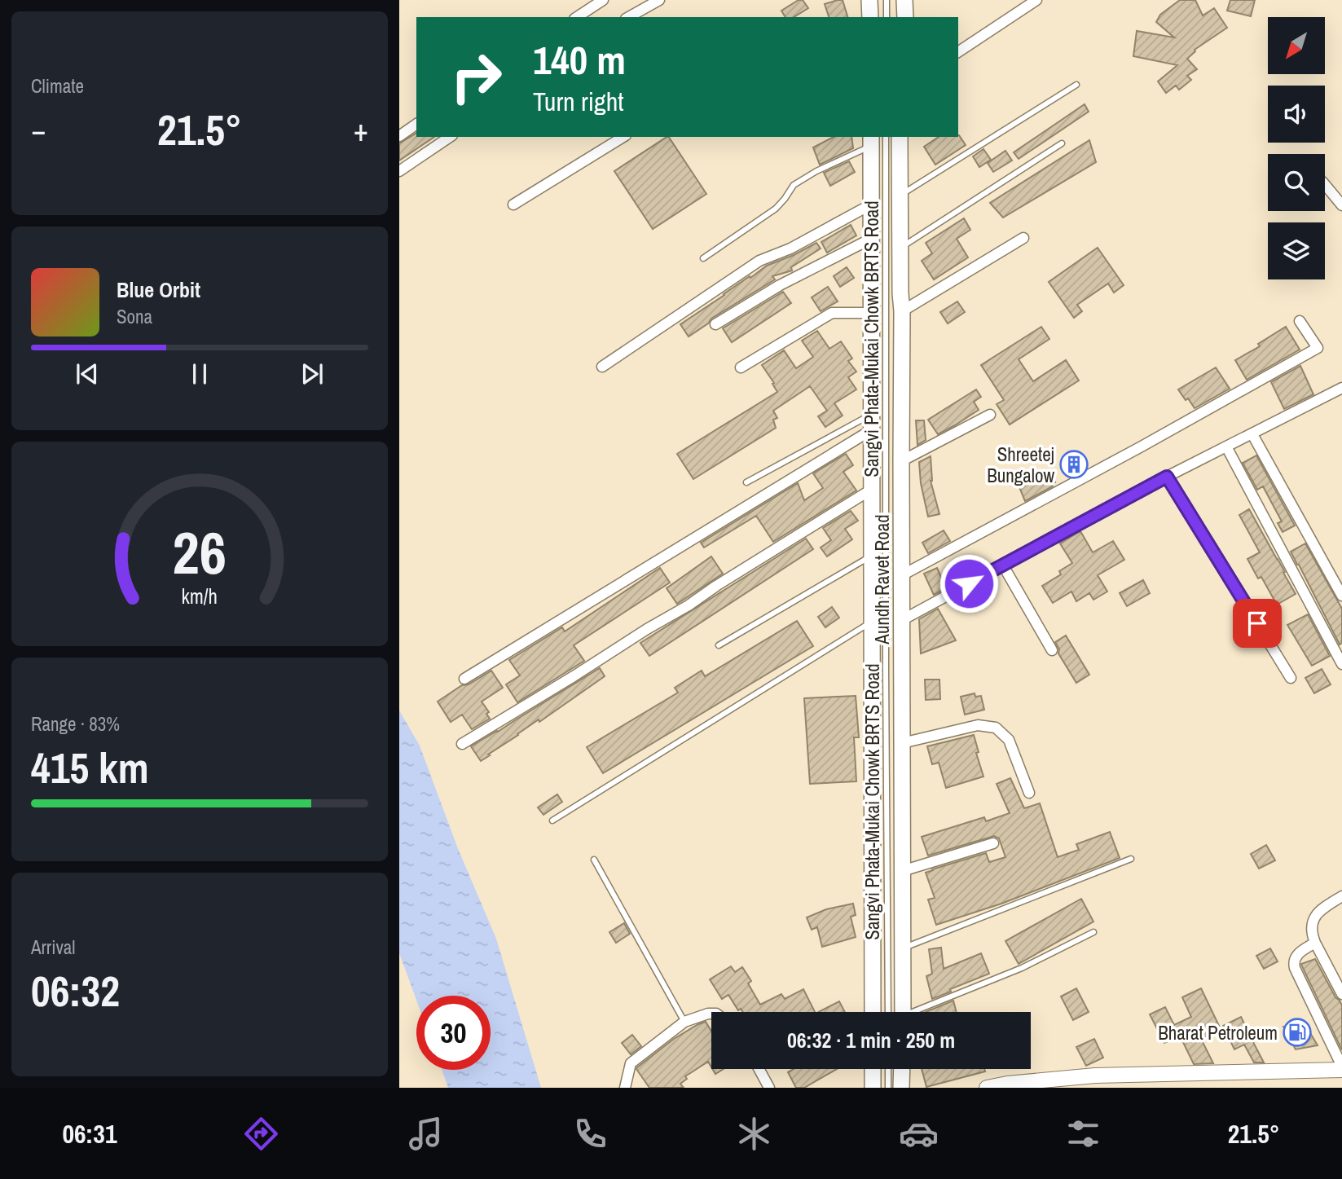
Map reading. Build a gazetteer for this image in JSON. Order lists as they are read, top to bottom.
{
  "streets": {
    "main road": ["Aundh Ravet Road"],
    "lane": ["Sangvi Phata-Mukai Chowk BRTS Road"]
  },
  "places": {
    "building": ["Shreetej Bungalow"],
    "fuel station": ["Bharat Petroleum"]
  },
  "north": "bottom left",
  "page": {
    "tile": [
      "Climate",
      ["Range · 83%", "415 km"],
      ["Arrival", "06:32"]
    ],
    "turn": ["140 m", "Turn right"],
    "heat": ["−", "21.5°", "+"],
    "song": ["Blue Orbit", "Sona"],
    "limit": "30",
    "trip": "06:32 · 1 min · 250 m",
    "tabs": ["06:31", "21.5°"],
    "gauge": ["26", "km/h"]
  }
}
